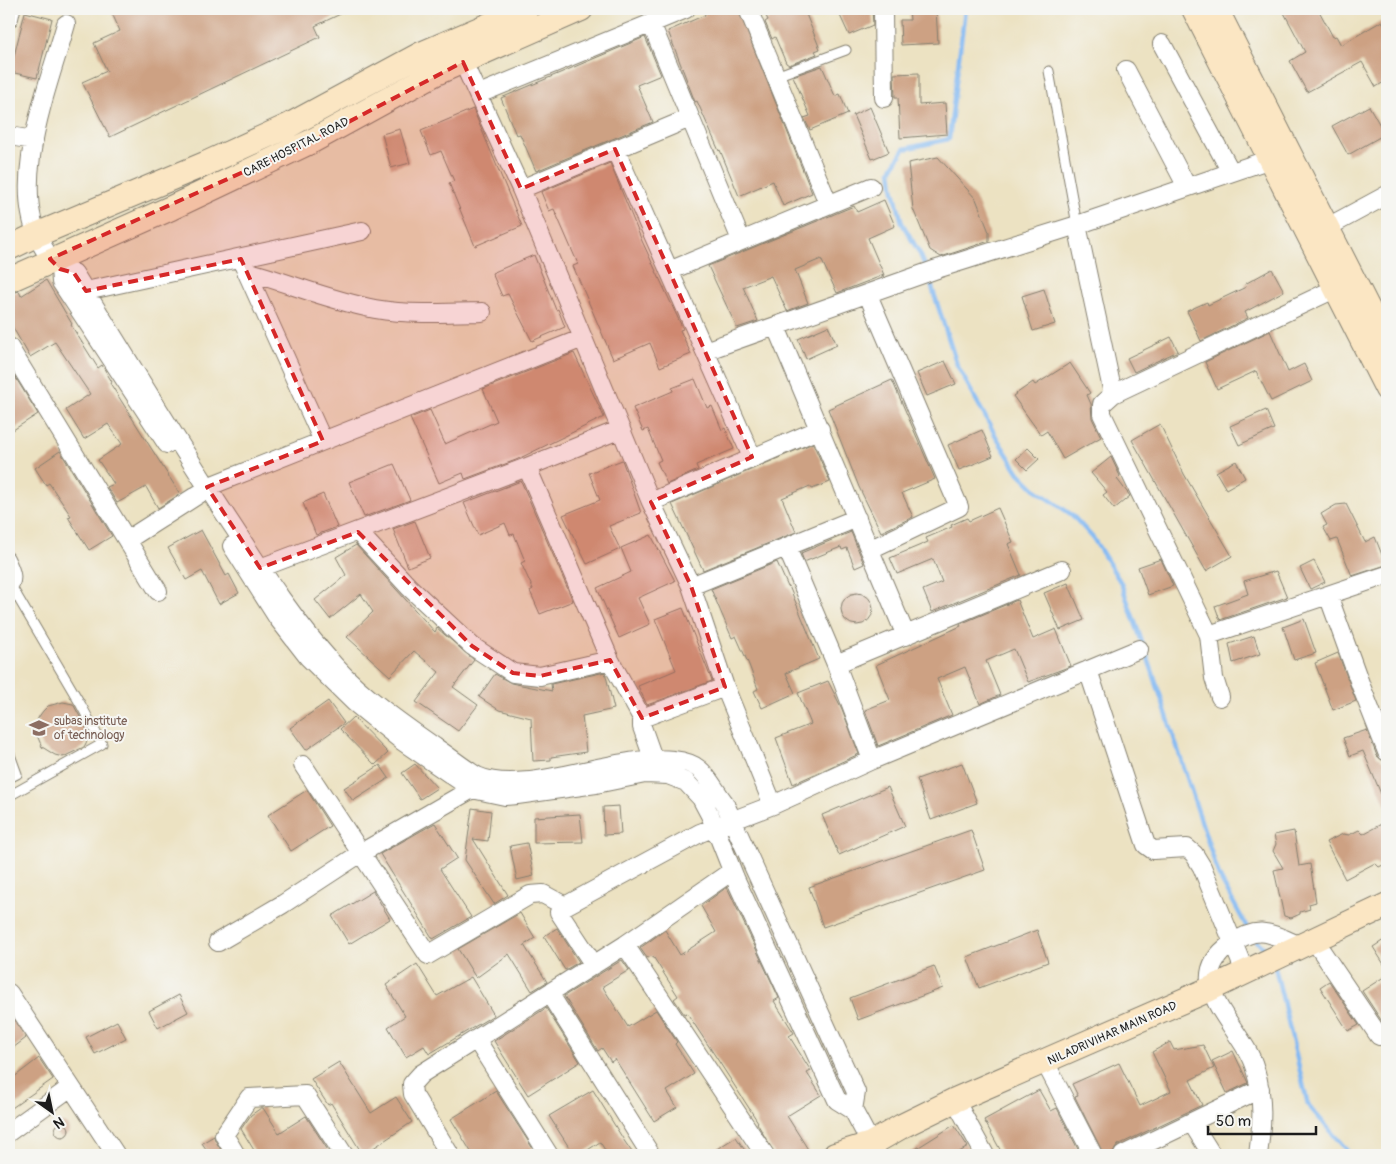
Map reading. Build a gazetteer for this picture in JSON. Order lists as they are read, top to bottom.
{
  "streets": {
    "street": ["CARE HOSPITAL ROAD", "NILADRIVIHAR MAIN ROAD"]
  },
  "places": {
    "school or university": ["subas institute of technology"]
  },
  "scale_bar": "50 m",
  "north": "bottom right"
}
